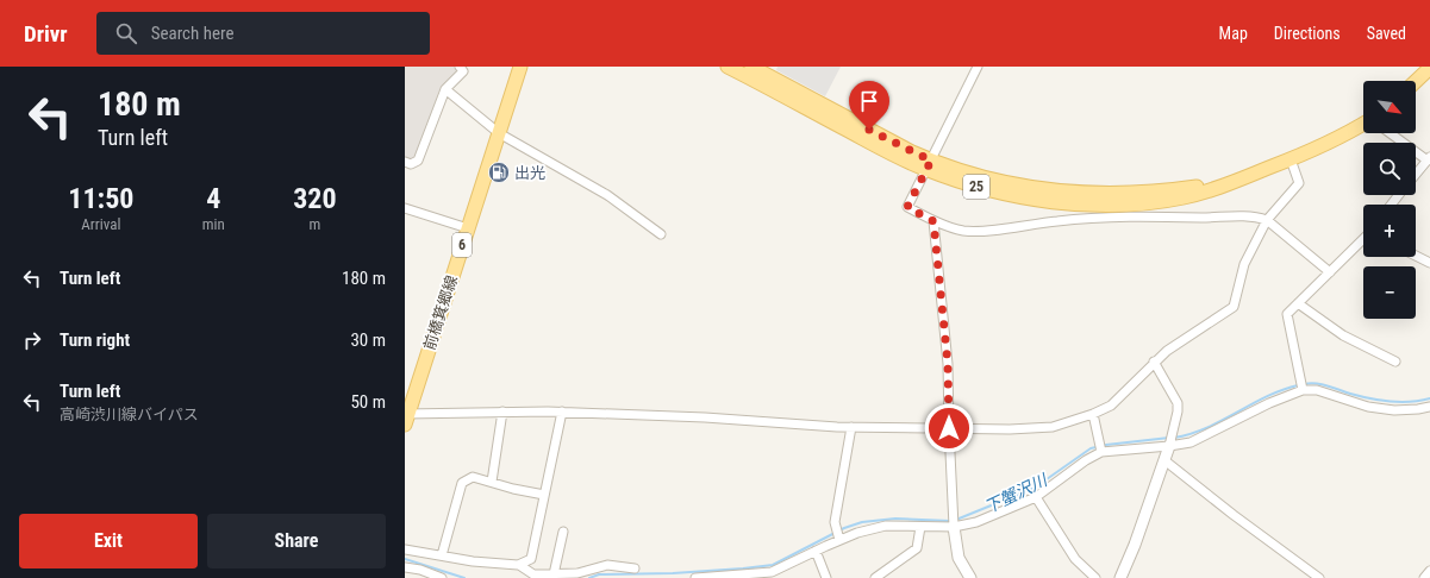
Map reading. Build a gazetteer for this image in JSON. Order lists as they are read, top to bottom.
{
  "streets": {
    "main road": ["25", "6", "前橋箕郷線"]
  },
  "water": ["下蟹沢川"],
  "places": {
    "fuel station": ["出光"]
  },
  "north": "bottom right",
  "page": {
    "header": "Drivr",
    "search": "Search here",
    "nav": ["Map", "Directions", "Saved"],
    "turn": ["180 m", "Turn left"],
    "map_buttons": ["+", "−"],
    "eta": [
      "11:50",
      "Arrival",
      "4",
      "min",
      "320",
      "m"
    ],
    "list": [
      {
        "name": "Turn left",
        "value": "180 m"
      },
      {
        "name": "Turn right",
        "value": "30 m"
      },
      {
        "name": "Turn left",
        "note": "高崎渋川線バイパス",
        "value": "50 m"
      }
    ],
    "buttons": ["Exit", "Share"]
  }
}
